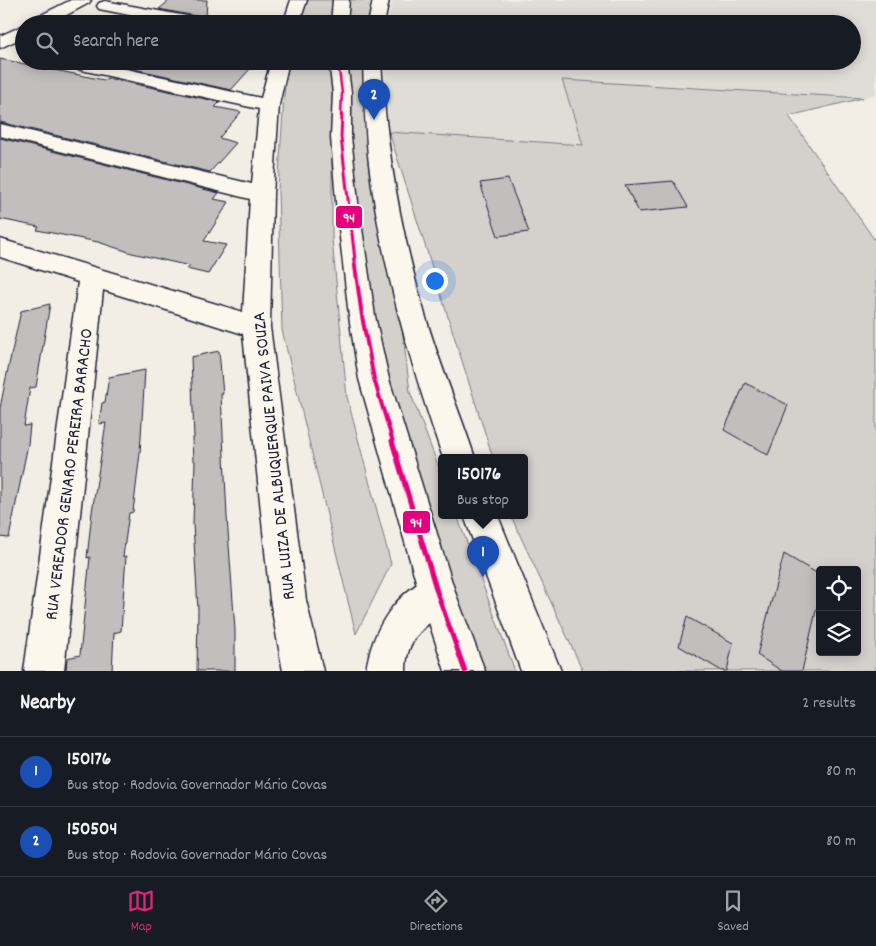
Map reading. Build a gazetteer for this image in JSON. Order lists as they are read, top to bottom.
{
  "streets": {
    "main road": ["RUA LUIZA DE ALBUQUERQUE PAIVA SOUZA", "RUA VEREADOR GENARO PEREIRA BARACHO"]
  },
  "lines": ["transit line 94"],
  "page": {
    "search": "Search here",
    "pins": ["2", "1"],
    "popup": ["150176", "Bus stop"],
    "heading": ["Nearby", "2 results"],
    "list": [
      {
        "mark": "1",
        "name": "150176",
        "note": "Bus stop · Rodovia Governador Mário Covas",
        "value": "80 m"
      },
      {
        "mark": "2",
        "name": "150504",
        "note": "Bus stop · Rodovia Governador Mário Covas",
        "value": "80 m"
      }
    ],
    "nav": ["Map", "Directions", "Saved"]
  }
}
